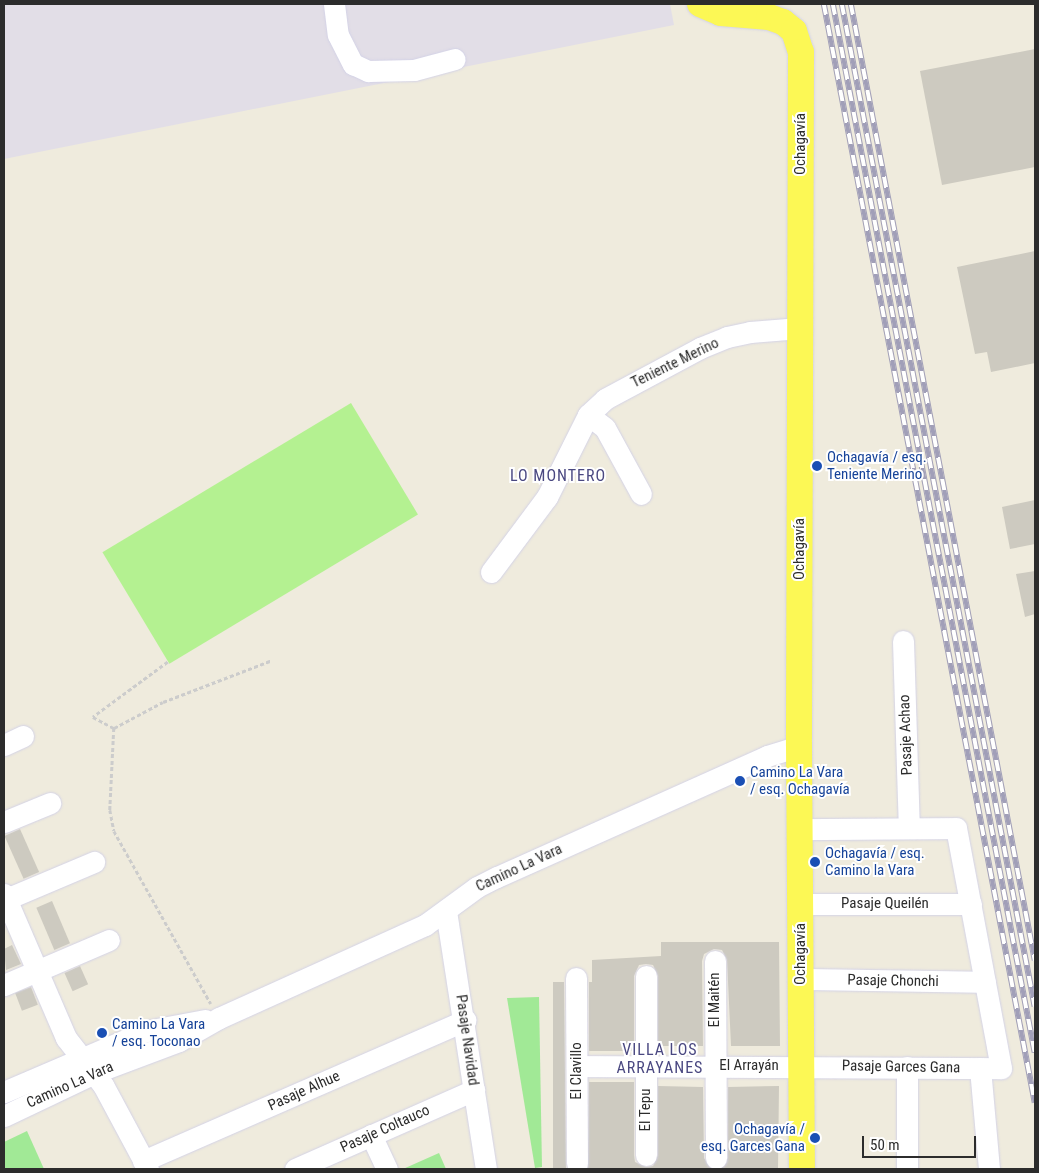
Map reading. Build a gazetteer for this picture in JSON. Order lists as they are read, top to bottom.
{
  "streets": {
    "main road": ["Ochagavía"],
    "street": [
      "Teniente Merino",
      "Pasaje Achao",
      "Camino La Vara",
      "Pasaje Queilén",
      "Pasaje Chonchi",
      "El Maitén",
      "Pasaje Navidad",
      "El Arrayán",
      "Pasaje Garces Gana",
      "El Clavillo",
      "Pasaje Alhue",
      "El Tepu",
      "Pasaje Coltauco"
    ]
  },
  "crossings": [
    ["Ochagavía", "Teniente Merino"],
    ["Ochagavía", "Camino La Vara"],
    ["Ochagavía", "Pasaje Queilén"],
    ["Ochagavía", "Pasaje Chonchi"],
    ["Ochagavía", "El Arrayán"],
    ["Ochagavía", "Pasaje Garces Gana"],
    ["Camino La Vara", "Pasaje Navidad"],
    ["El Maitén", "El Arrayán"],
    ["Pasaje Navidad", "Pasaje Alhue"],
    ["Pasaje Navidad", "Pasaje Coltauco"],
    ["El Arrayán", "Pasaje Garces Gana"],
    ["El Arrayán", "El Clavillo"],
    ["El Arrayán", "El Tepu"]
  ],
  "districts": ["LO MONTERO", "VILLA LOS ARRAYANES"],
  "places": [
    "Ochagavía / esq. Teniente Merino",
    "Camino La Vara / esq. Ochagavía",
    "Ochagavía / esq. Camino la Vara",
    "Camino La Vara / esq. Toconao",
    "Ochagavía / esq. Garces Gana"
  ],
  "scale_bar": "50 m"
}
